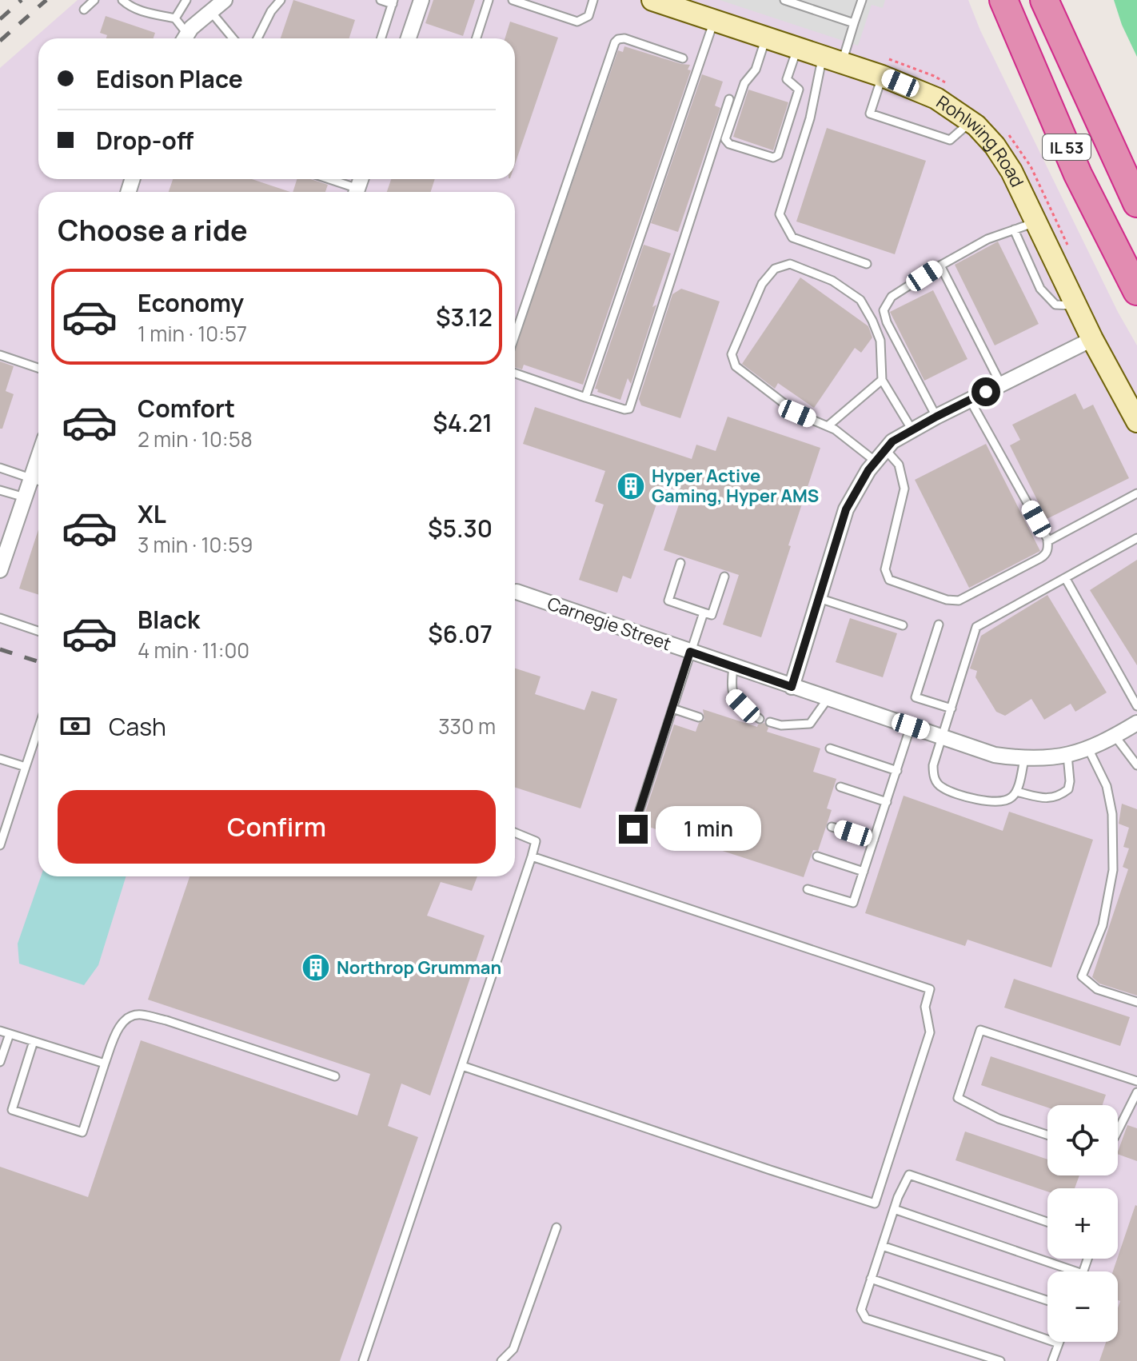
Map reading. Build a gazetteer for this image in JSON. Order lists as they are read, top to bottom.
{
  "streets": {
    "highway": ["IL 53"],
    "main road": ["Rohlwing Road"],
    "street": ["Carnegie Street"]
  },
  "places": {
    "building": ["Hyper Active Gaming, Hyper AMS", "Northrop Grumman"]
  },
  "page": {
    "banner": ["Edison Place", "Drop-off"],
    "heading": "Choose a ride",
    "list": [
      {
        "name": "Economy",
        "note": "1 min · 10:57",
        "value": "$3.12"
      },
      {
        "name": "Comfort",
        "note": "2 min · 10:58",
        "value": "$4.21"
      },
      {
        "name": "XL",
        "note": "3 min · 10:59",
        "value": "$5.30"
      },
      {
        "name": "Black",
        "note": "4 min · 11:00",
        "value": "$6.07"
      }
    ],
    "pay": ["Cash", "330 m"],
    "buttons": "Confirm",
    "bubble": "1 min",
    "map_buttons": ["+", "−"]
  }
}
